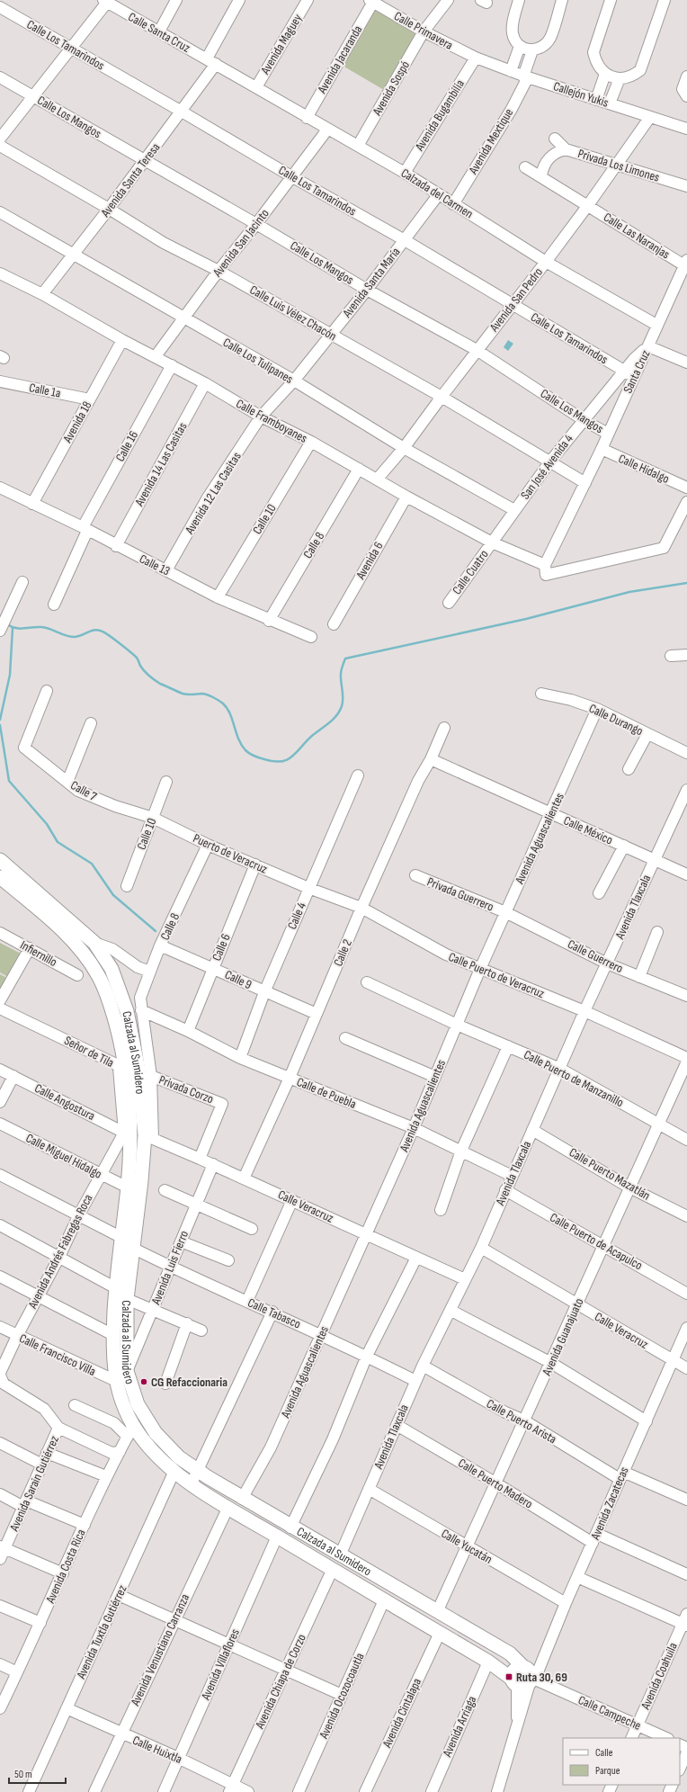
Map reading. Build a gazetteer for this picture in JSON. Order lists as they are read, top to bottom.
{
  "streets": {
    "main road": ["Calzada al Sumidero"],
    "street": [
      "Calle Primavera",
      "Calle Santa Cruz",
      "Avenida Maguey",
      "Calle Los Tamarindos",
      "Avenida Jacaranda",
      "Avenida Sospó",
      "Callejón Yukis",
      "Avenida Bugambilia",
      "Calle Los Mangos",
      "Avenida Mextique",
      "Privada Los Limones",
      "Avenida Santa Teresa",
      "Calzada del Carmen",
      "Calle Las Naranjas",
      "Avenida San Jacinto",
      "Avenida Santa María",
      "Avenida San Pedro",
      "Calle Luis Vélez Chacón",
      "Calle Los Tulipanes",
      "Santa Cruz",
      "Calle 1a",
      "Calle Framboyanes",
      "Avenida 18",
      "Calle 16",
      "Avenida 14 Las Casitas",
      "San José Avenida 4",
      "Calle Hidalgo",
      "Avenida 12 Las Casitas",
      "Calle 10",
      "Calle 8",
      "Avenida 6",
      "Calle 13",
      "Calle Cuatro",
      "Calle Durango",
      "Calle 7",
      "Calle México",
      "Avenida Aguascalientes",
      "Puerto de Veracruz",
      "Privada Guerrero",
      "Avenida Tlaxcala",
      "Calle 4",
      "Calle 6",
      "Calle 2",
      "Infiernillo",
      "Calle Guerrero",
      "Calle Puerto de Veracruz",
      "Calle 9",
      "Señor de Tila",
      "Calle Puerto de Manzanillo",
      "Privada Corzo",
      "Calle de Puebla",
      "Calle Angostura",
      "Calle Miguel Hidalgo",
      "Calle Puerto Mazatlán",
      "Calle Veracruz",
      "Calle Puerto de Acapulco",
      "Avenida Andrés Fabregas Roca",
      "Avenida Luis Fierro",
      "Calle Tabasco",
      "Avenida Guanajuato",
      "Calle Francisco Villa",
      "Calle Puerto Arista",
      "Avenida Sarain Gutiérrez",
      "Calle Puerto Madero",
      "Avenida Zacatecas",
      "Calle Yucatán",
      "Avenida Costa Rica",
      "Avenida Tuxtla Gutiérrez",
      "Avenida Venustiano Carranza",
      "Avenida Villaflores",
      "Avenida Coahuila",
      "Avenida Chiapa de Corzo",
      "Avenida Ocozocoautla",
      "Avenida Cintalapa",
      "Calle Campeche",
      "Avenida Arriaga",
      "Calle Huixtla"
    ]
  },
  "crossings": [
    ["Calle Primavera", "Avenida Jacaranda"],
    ["Calle Primavera", "Avenida Sospó"],
    ["Calle Primavera", "Callejón Yukis"],
    ["Calle Primavera", "Avenida Bugambilia"],
    ["Calle Santa Cruz", "Avenida Santa Teresa"],
    ["Calle Santa Cruz", "Calzada del Carmen"],
    ["Avenida Maguey", "Calzada del Carmen"],
    ["Calle Los Tamarindos", "Avenida Santa Teresa"],
    ["Calle Los Tamarindos", "Avenida San Jacinto"],
    ["Calle Los Tamarindos", "Avenida Santa María"],
    ["Calle Los Tamarindos", "Avenida San Pedro"],
    ["Calle Los Tamarindos", "Santa Cruz"],
    ["Calle Los Tamarindos", "San José Avenida 4"],
    ["Avenida Jacaranda", "Calzada del Carmen"],
    ["Avenida Sospó", "Calzada del Carmen"],
    ["Callejón Yukis", "Avenida Bugambilia"],
    ["Callejón Yukis", "Avenida Mextique"],
    ["Callejón Yukis", "Avenida San Pedro"],
    ["Avenida Bugambilia", "Calzada del Carmen"],
    ["Calle Los Mangos", "Avenida Santa Teresa"],
    ["Calle Los Mangos", "Avenida San Jacinto"],
    ["Calle Los Mangos", "Avenida Santa María"],
    ["Calle Los Mangos", "Avenida San Pedro"],
    ["Calle Los Mangos", "Santa Cruz"],
    ["Calle Los Mangos", "San José Avenida 4"],
    ["Avenida Mextique", "Calzada del Carmen"],
    ["Privada Los Limones", "Avenida San Pedro"],
    ["Avenida Santa Teresa", "Calzada del Carmen"],
    ["Avenida Santa Teresa", "Calle Luis Vélez Chacón"],
    ["Avenida Santa Teresa", "Calle Los Tulipanes"],
    ["Avenida Santa Teresa", "Calle Framboyanes"],
    ["Calzada del Carmen", "Avenida San Jacinto"],
    ["Calzada del Carmen", "Avenida Santa María"],
    ["Calzada del Carmen", "Avenida San Pedro"],
    ["Calzada del Carmen", "Santa Cruz"],
    ["Calle Las Naranjas", "Avenida San Pedro"],
    ["Calle Las Naranjas", "Santa Cruz"],
    ["Avenida San Jacinto", "Calle Luis Vélez Chacón"],
    ["Avenida San Jacinto", "Calle Los Tulipanes"],
    ["Avenida San Jacinto", "Calle Framboyanes"],
    ["Avenida Santa María", "Calle Luis Vélez Chacón"],
    ["Avenida Santa María", "Calle Los Tulipanes"],
    ["Avenida Santa María", "Calle Framboyanes"],
    ["Avenida Santa María", "Avenida 12 Las Casitas"],
    ["Avenida San Pedro", "Calle Luis Vélez Chacón"],
    ["Avenida San Pedro", "Calle Los Tulipanes"],
    ["Avenida San Pedro", "Calle Framboyanes"],
    ["Calle Luis Vélez Chacón", "Santa Cruz"],
    ["Calle Luis Vélez Chacón", "San José Avenida 4"],
    ["Calle Los Tulipanes", "San José Avenida 4"],
    ["Santa Cruz", "Calle Framboyanes"],
    ["Santa Cruz", "San José Avenida 4"],
    ["Santa Cruz", "Calle Hidalgo"],
    ["Calle 1a", "Avenida 18"],
    ["Calle Framboyanes", "Avenida 18"],
    ["Calle Framboyanes", "Calle 16"],
    ["Calle Framboyanes", "Avenida 14 Las Casitas"],
    ["Calle Framboyanes", "San José Avenida 4"],
    ["Calle Framboyanes", "Avenida 12 Las Casitas"],
    ["Calle Framboyanes", "Calle 10"],
    ["Calle Framboyanes", "Calle 8"],
    ["Calle Framboyanes", "Avenida 6"],
    ["Calle Framboyanes", "Calle Cuatro"],
    ["Avenida 18", "Calle 13"],
    ["Calle 16", "Calle 13"],
    ["Avenida 14 Las Casitas", "Calle 13"],
    ["San José Avenida 4", "Calle Cuatro"],
    ["Avenida 12 Las Casitas", "Calle 13"],
    ["Calle 10", "Calle 13"],
    ["Calle 10", "Calle 7"],
    ["Calle 10", "Puerto de Veracruz"],
    ["Calle 8", "Calle 13"],
    ["Calle 8", "Puerto de Veracruz"],
    ["Calle 8", "Calle 9"],
    ["Calle 8", "Calzada al Sumidero"],
    ["Calle 8", "Privada Corzo"],
    ["Calle 8", "Calle de Puebla"],
    ["Calle 8", "Calle Veracruz"],
    ["Calle Durango", "Avenida Aguascalientes"],
    ["Calle 7", "Puerto de Veracruz"],
    ["Calle México", "Avenida Aguascalientes"],
    ["Calle México", "Avenida Tlaxcala"],
    ["Calle México", "Calle 2"],
    ["Avenida Aguascalientes", "Privada Guerrero"],
    ["Avenida Aguascalientes", "Calle Guerrero"],
    ["Avenida Aguascalientes", "Calle Puerto de Veracruz"],
    ["Avenida Aguascalientes", "Calzada al Sumidero"],
    ["Avenida Aguascalientes", "Calle Puerto de Manzanillo"],
    ["Avenida Aguascalientes", "Calle de Puebla"],
    ["Avenida Aguascalientes", "Calle Veracruz"],
    ["Avenida Aguascalientes", "Calle Tabasco"],
    ["Puerto de Veracruz", "Calle 4"],
    ["Puerto de Veracruz", "Calle 6"],
    ["Puerto de Veracruz", "Calle Puerto de Veracruz"],
    ["Privada Guerrero", "Calle Guerrero"],
    ["Avenida Tlaxcala", "Calle Guerrero"],
    ["Avenida Tlaxcala", "Calle Puerto de Veracruz"],
    ["Avenida Tlaxcala", "Calzada al Sumidero"],
    ["Avenida Tlaxcala", "Calle Puerto de Manzanillo"],
    ["Avenida Tlaxcala", "Calle de Puebla"],
    ["Avenida Tlaxcala", "Calle Puerto Mazatlán"],
    ["Avenida Tlaxcala", "Calle Veracruz"],
    ["Avenida Tlaxcala", "Calle Puerto de Acapulco"],
    ["Avenida Tlaxcala", "Calle Tabasco"],
    ["Avenida Tlaxcala", "Calle Puerto Arista"],
    ["Avenida Tlaxcala", "Calle Puerto Madero"],
    ["Avenida Tlaxcala", "Calle Yucatán"],
    ["Calle 4", "Calle Puerto de Veracruz"],
    ["Calle 4", "Calle 9"],
    ["Calle 4", "Calle de Puebla"],
    ["Calle 6", "Calle 9"],
    ["Calle 6", "Calle de Puebla"],
    ["Calle 2", "Calle Puerto de Veracruz"],
    ["Calle 2", "Calle 9"],
    ["Calle 2", "Calle de Puebla"],
    ["Calle 2", "Calle Veracruz"],
    ["Señor de Tila", "Calzada al Sumidero"],
    ["Señor de Tila", "Calle Angostura"],
    ["Señor de Tila", "Avenida Andrés Fabregas Roca"],
    ["Calzada al Sumidero", "Calle Angostura"],
    ["Calzada al Sumidero", "Calle Miguel Hidalgo"],
    ["Calzada al Sumidero", "Calle Veracruz"],
    ["Calzada al Sumidero", "Avenida Andrés Fabregas Roca"],
    ["Calzada al Sumidero", "Avenida Luis Fierro"],
    ["Calzada al Sumidero", "Calle Tabasco"],
    ["Calzada al Sumidero", "Avenida Guanajuato"],
    ["Calzada al Sumidero", "Calle Francisco Villa"],
    ["Calzada al Sumidero", "Avenida Zacatecas"],
    ["Calzada al Sumidero", "Avenida Costa Rica"],
    ["Calzada al Sumidero", "Avenida Tuxtla Gutiérrez"],
    ["Calzada al Sumidero", "Avenida Venustiano Carranza"],
    ["Calzada al Sumidero", "Avenida Villaflores"],
    ["Calzada al Sumidero", "Avenida Chiapa de Corzo"],
    ["Calzada al Sumidero", "Avenida Ocozocoautla"],
    ["Calzada al Sumidero", "Avenida Cintalapa"],
    ["Calzada al Sumidero", "Calle Campeche"],
    ["Calzada al Sumidero", "Avenida Arriaga"],
    ["Calle Puerto de Manzanillo", "Avenida Guanajuato"],
    ["Privada Corzo", "Calle Veracruz"],
    ["Calle Angostura", "Avenida Andrés Fabregas Roca"],
    ["Calle Miguel Hidalgo", "Avenida Andrés Fabregas Roca"],
    ["Calle Puerto Mazatlán", "Avenida Guanajuato"],
    ["Calle Veracruz", "Avenida Luis Fierro"],
    ["Calle Veracruz", "Avenida Guanajuato"],
    ["Calle Veracruz", "Avenida Zacatecas"],
    ["Calle Puerto de Acapulco", "Avenida Guanajuato"],
    ["Avenida Andrés Fabregas Roca", "Calle Francisco Villa"],
    ["Avenida Luis Fierro", "Calle Tabasco"],
    ["Avenida Guanajuato", "Calle Puerto Arista"],
    ["Avenida Guanajuato", "Calle Puerto Madero"],
    ["Avenida Guanajuato", "Calle Yucatán"],
    ["Calle Puerto Arista", "Avenida Zacatecas"],
    ["Calle Puerto Madero", "Avenida Zacatecas"],
    ["Avenida Zacatecas", "Calle Yucatán"],
    ["Avenida Zacatecas", "Calle Campeche"],
    ["Avenida Tuxtla Gutiérrez", "Calle Huixtla"],
    ["Avenida Venustiano Carranza", "Calle Huixtla"],
    ["Avenida Villaflores", "Calle Huixtla"],
    ["Avenida Coahuila", "Calle Campeche"],
    ["Avenida Chiapa de Corzo", "Calle Huixtla"]
  ],
  "places": {
    "other": ["CG Refaccionaria"],
    "transit": ["Ruta 30, 69"]
  },
  "legend": ["Calle", "Parque"],
  "scale_bar": "50 m"
}
